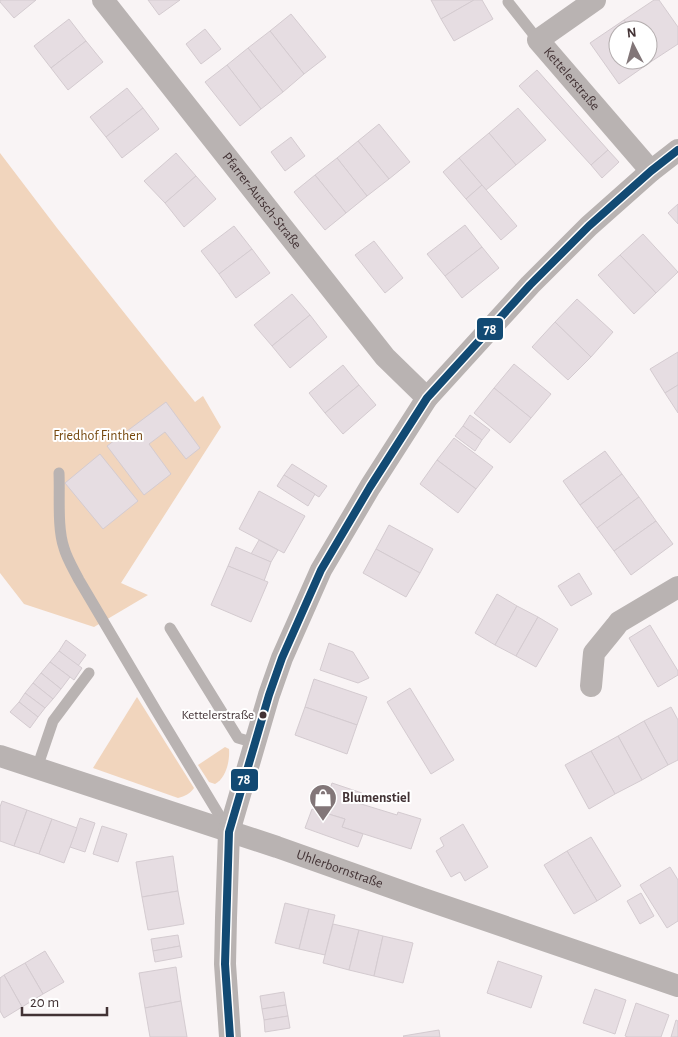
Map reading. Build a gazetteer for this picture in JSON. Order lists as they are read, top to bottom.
{
  "streets": {
    "street": ["Kettelerstraße", "Pfarrer-Autsch-Straße", "Uhlerbornstraße"]
  },
  "parks": ["Friedhof Finthen"],
  "places": {
    "other": ["Kettelerstraße"],
    "shop": ["Blumenstiel"]
  },
  "lines": ["transit line 78"],
  "scale_bar": "20 m",
  "north": "top"
}
